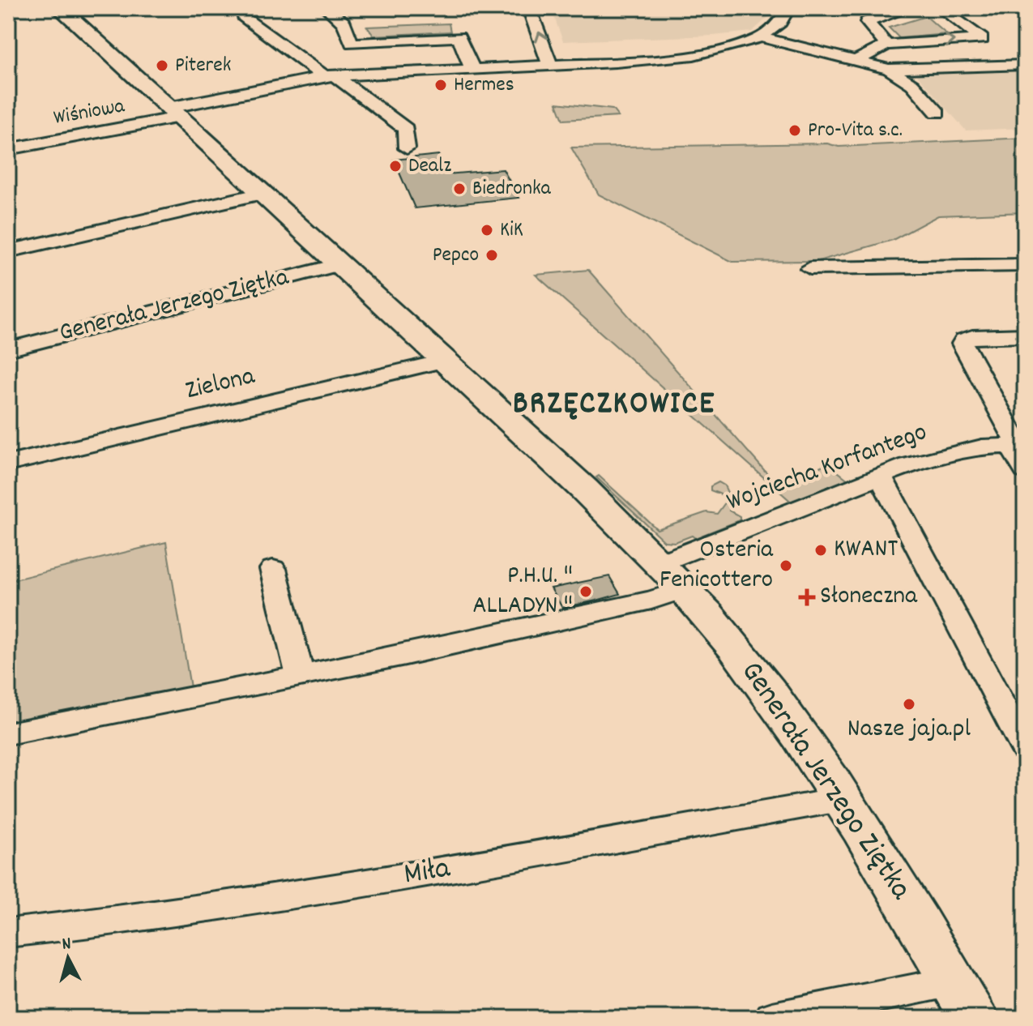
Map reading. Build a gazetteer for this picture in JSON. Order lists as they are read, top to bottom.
{
  "streets": {
    "main road": ["Generała Jerzego Ziętka"],
    "street": [
      "Wiśniowa",
      "Zielona",
      "Wojciecha Korfantego",
      "Miła"
    ]
  },
  "crossings": [
    ["Wiśniowa", "Generała Jerzego Ziętka"],
    ["Generała Jerzego Ziętka", "Zielona"],
    ["Generała Jerzego Ziętka", "Wojciecha Korfantego"],
    ["Generała Jerzego Ziętka", "Miła"]
  ],
  "districts": ["BRZĘCZKOWICE"],
  "places": {
    "other": [
      "Piterek",
      "Hermes",
      "Pro-Vita s.c.",
      "Dealz",
      "Biedronka",
      "KiK",
      "Pepco",
      "KWANT",
      "Osteria Fenicottero",
      "P.H.U. \" ALLADYN \"",
      "Nasze jaja.pl"
    ],
    "health": ["Słoneczna"]
  },
  "north": "top"
}
